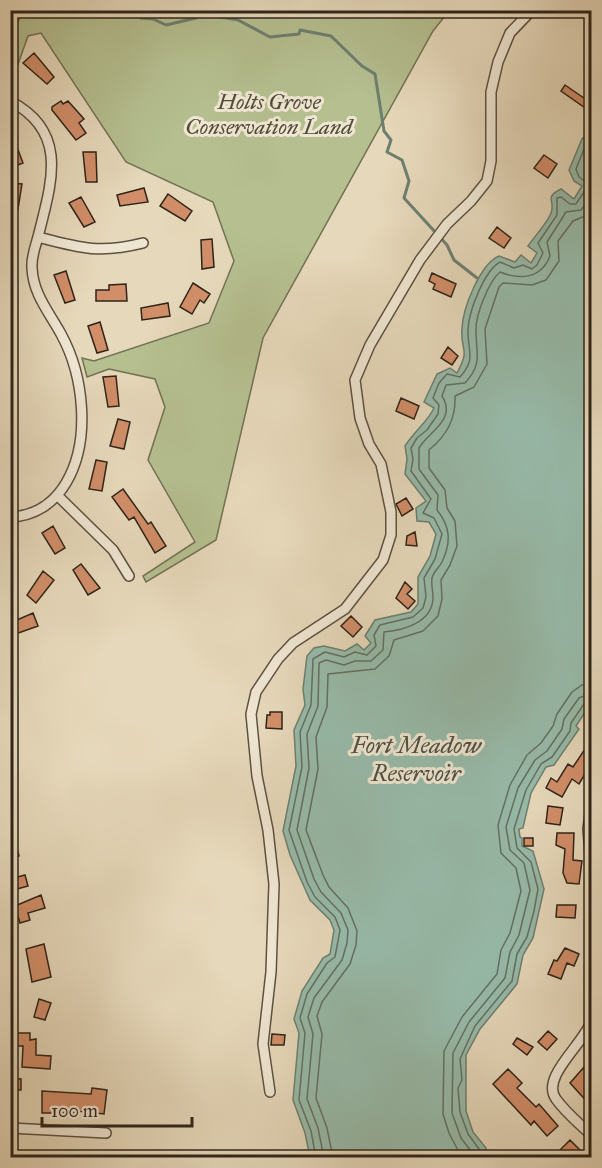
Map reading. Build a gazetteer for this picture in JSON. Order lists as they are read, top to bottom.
{
  "water": ["Fort Meadow Reservoir"],
  "parks": ["Holts Grove Conservation Land"],
  "scale_bar": "100 m"
}
